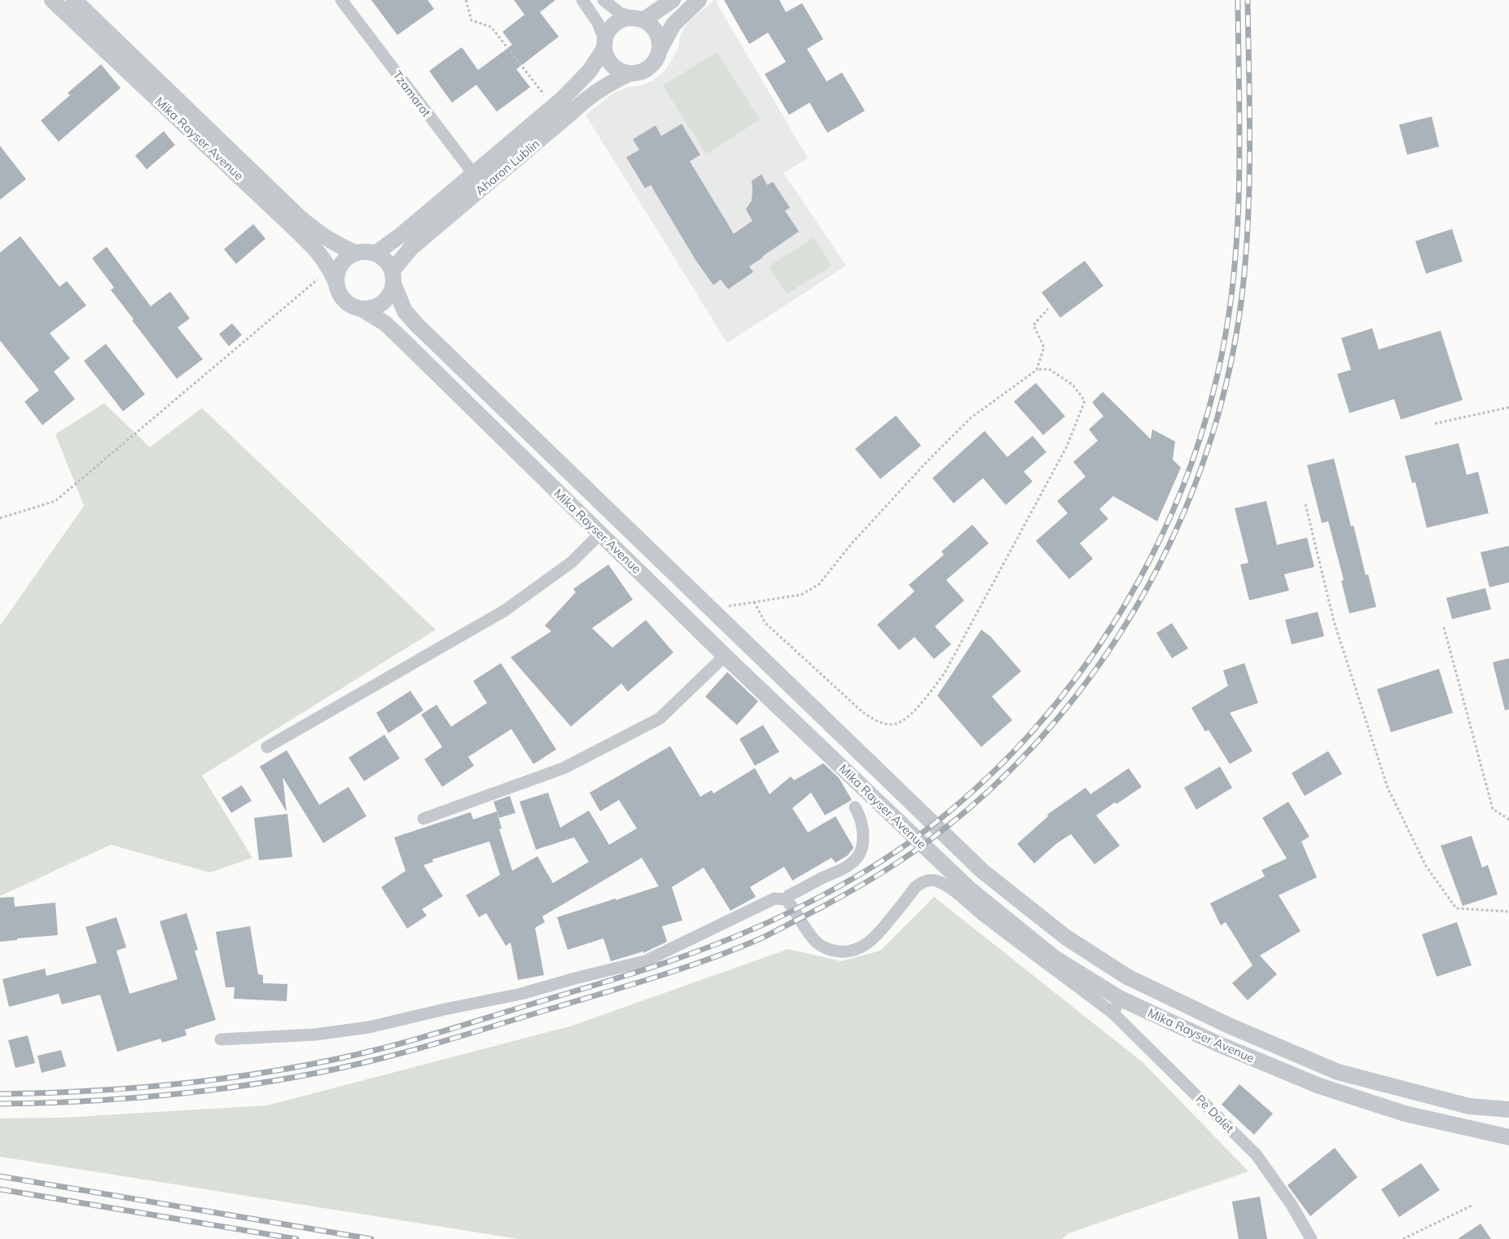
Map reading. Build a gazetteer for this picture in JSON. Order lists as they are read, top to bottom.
{
  "streets": {
    "street": [
      "Tzamarot",
      "Mika Rayser Avenue",
      "Aharon Lublin",
      "Pe Dalet"
    ]
  },
  "crossings": [
    ["Tzamarot", "Aharon Lublin"],
    ["Mika Rayser Avenue", "Aharon Lublin"],
    ["Mika Rayser Avenue", "Pe Dalet"]
  ]
}
